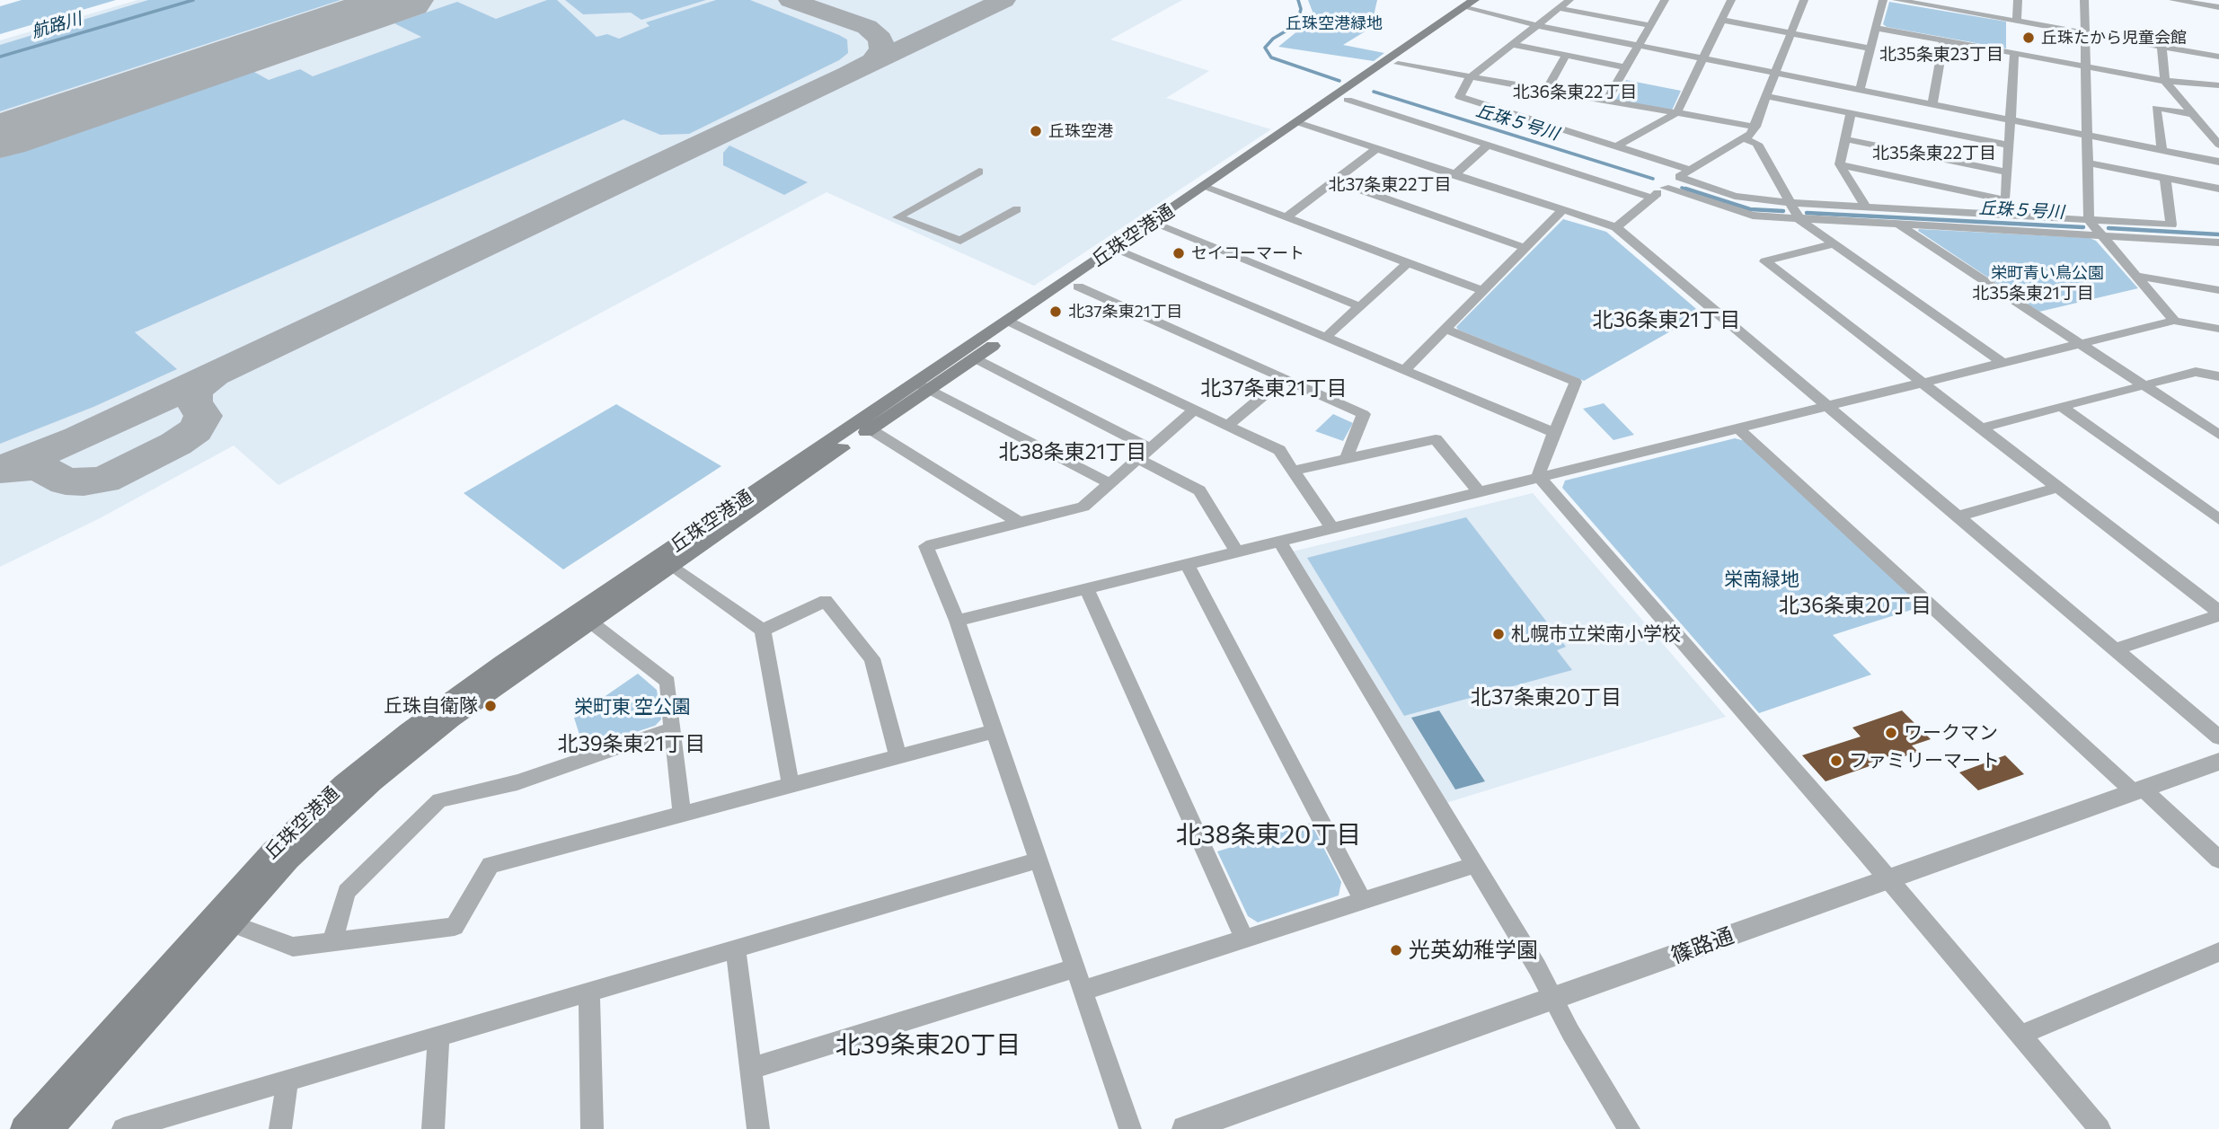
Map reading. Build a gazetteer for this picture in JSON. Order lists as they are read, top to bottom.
{
  "streets": {
    "main road": ["丘珠空港通"],
    "street": ["篠路通"]
  },
  "districts": [
    "北35条東23丁目",
    "北36条東22丁目",
    "北35条東22丁目",
    "北37条東22丁目",
    "北35条東21丁目",
    "北36条東21丁目",
    "北37条東21丁目",
    "北38条東21丁目",
    "北36条東20丁目",
    "北37条東20丁目",
    "北39条東21丁目",
    "北38条東20丁目",
    "北39条東20丁目"
  ],
  "water": ["航路川", "丘珠５号川"],
  "parks": [
    "丘珠空港緑地",
    "栄町青い鳥公園",
    "栄南緑地",
    "栄町東 空公園"
  ],
  "places": [
    "丘珠たから児童会館",
    "丘珠空港",
    "セイコーマート",
    "北37条東21丁目",
    "札幌市立栄南小学校",
    "丘珠自衛隊",
    "ワークマン",
    "ファミリーマート",
    "光英幼稚学園"
  ]
}
